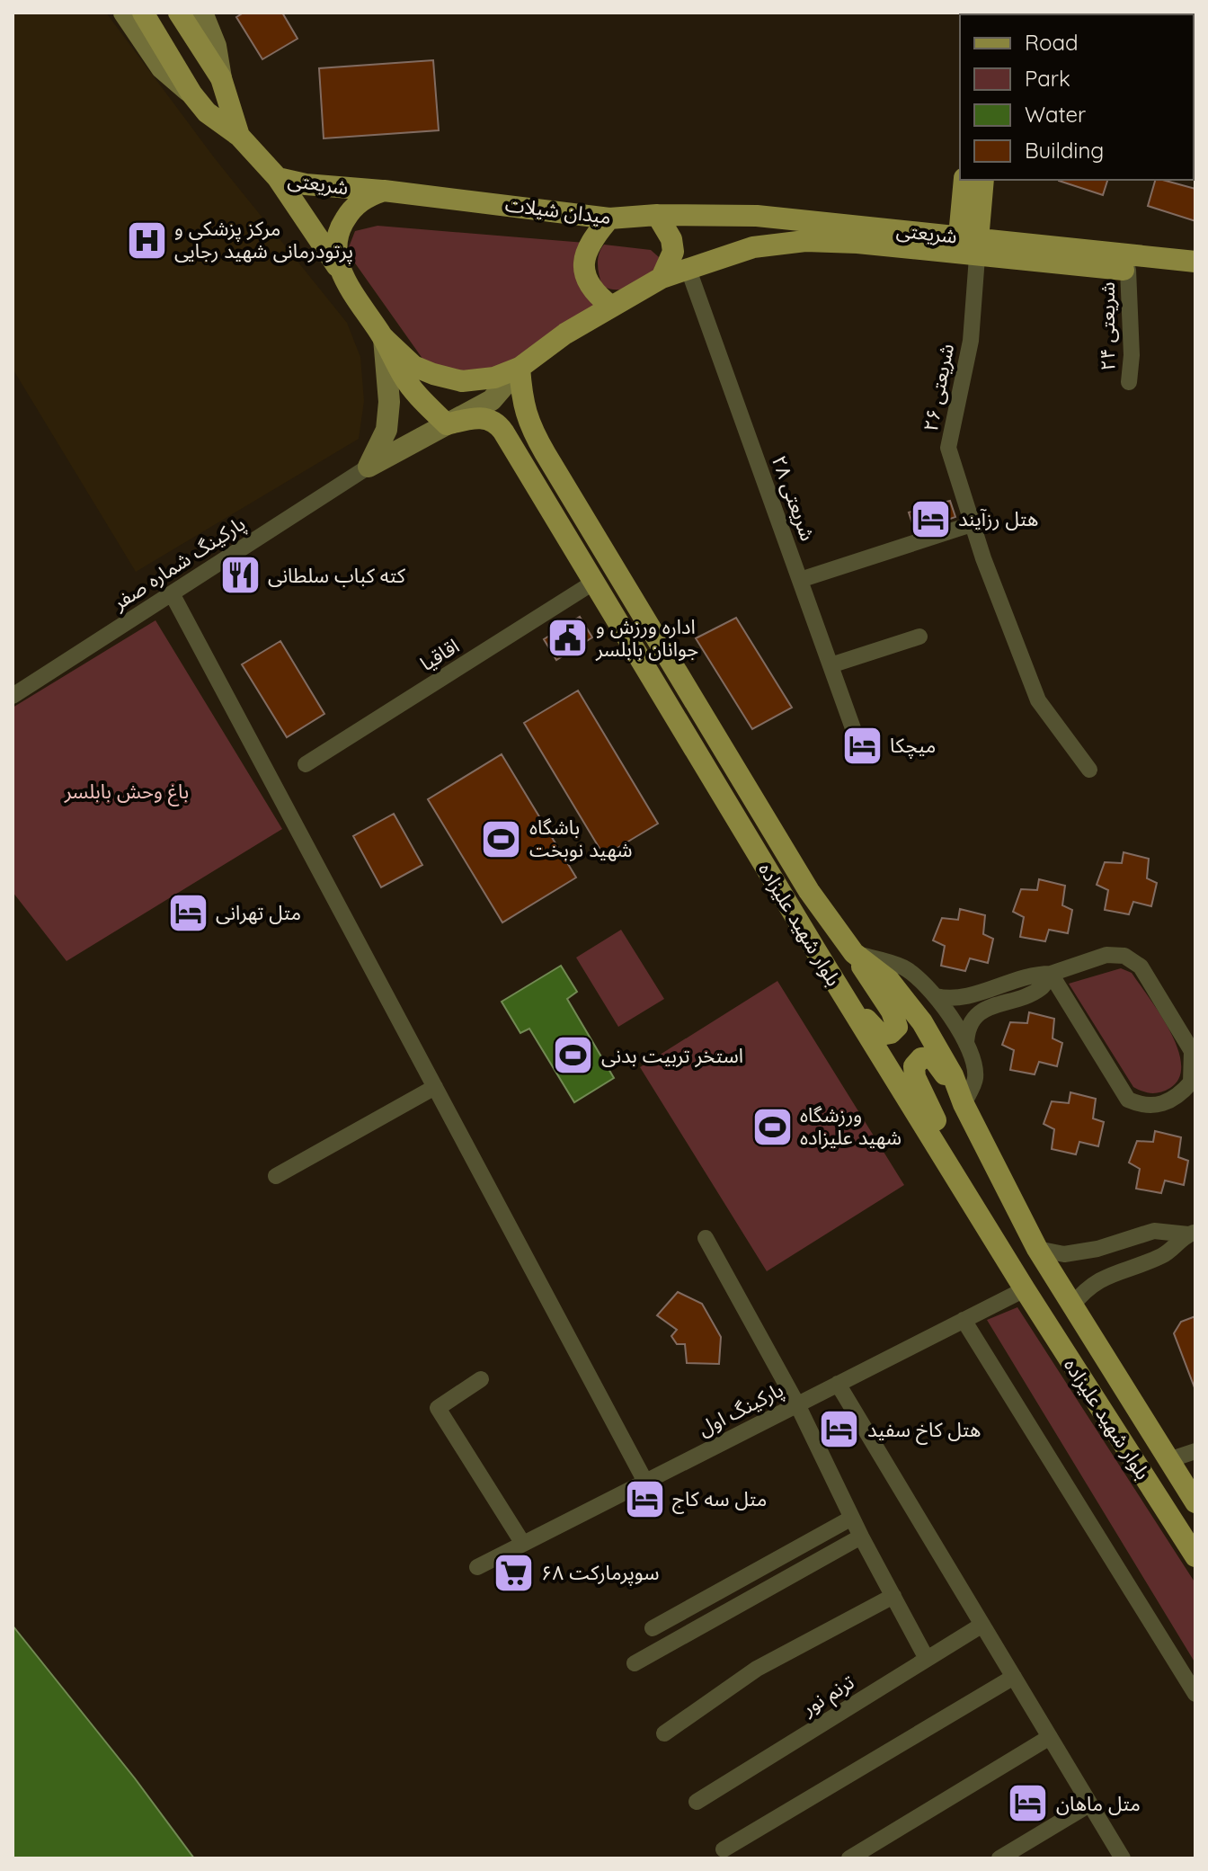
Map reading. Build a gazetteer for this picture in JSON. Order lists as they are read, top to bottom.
{
  "streets": {
    "main road": ["شریعتی", "میدان شیلات", "بلوار شهید علیزاده"],
    "street": [
      "شریعتی ۲۴",
      "شریعتی ۲۶",
      "شریعتی ۲۸",
      "پارکینگ شماره صفر",
      "اقاقیا",
      "پارکینگ اول",
      "ترنم نور"
    ]
  },
  "crossings": [
    ["شریعتی", "میدان شیلات"],
    ["شریعتی", "شریعتی ۲۴"],
    ["شریعتی", "شریعتی ۲۶"],
    ["شریعتی", "شریعتی ۲۸"],
    ["اقاقیا", "بلوار شهید علیزاده"],
    ["بلوار شهید علیزاده", "پارکینگ اول"]
  ],
  "parks": ["باغ وحش بابلسر"],
  "places": {
    "hospital": ["مرکز پزشکی و پرتودرمانی شهید رجایی"],
    "hotel": [
      "هتل رزآیند",
      "میچکا",
      "متل تهرانی",
      "هتل کاخ سفید",
      "متل سه کاج",
      "متل ماهان"
    ],
    "restaurant": ["کته کباب سلطانی"],
    "public building": ["اداره ورزش و جوانان بابلسر"],
    "sports": ["باشگاه شهید نوبخت", "استخر تربیت بدنی", "ورزشگاه شهید علیزاده"],
    "supermarket": ["سوپرمارکت ۶۸"]
  },
  "legend": [
    "Road",
    "Park",
    "Water",
    "Building"
  ]
}
